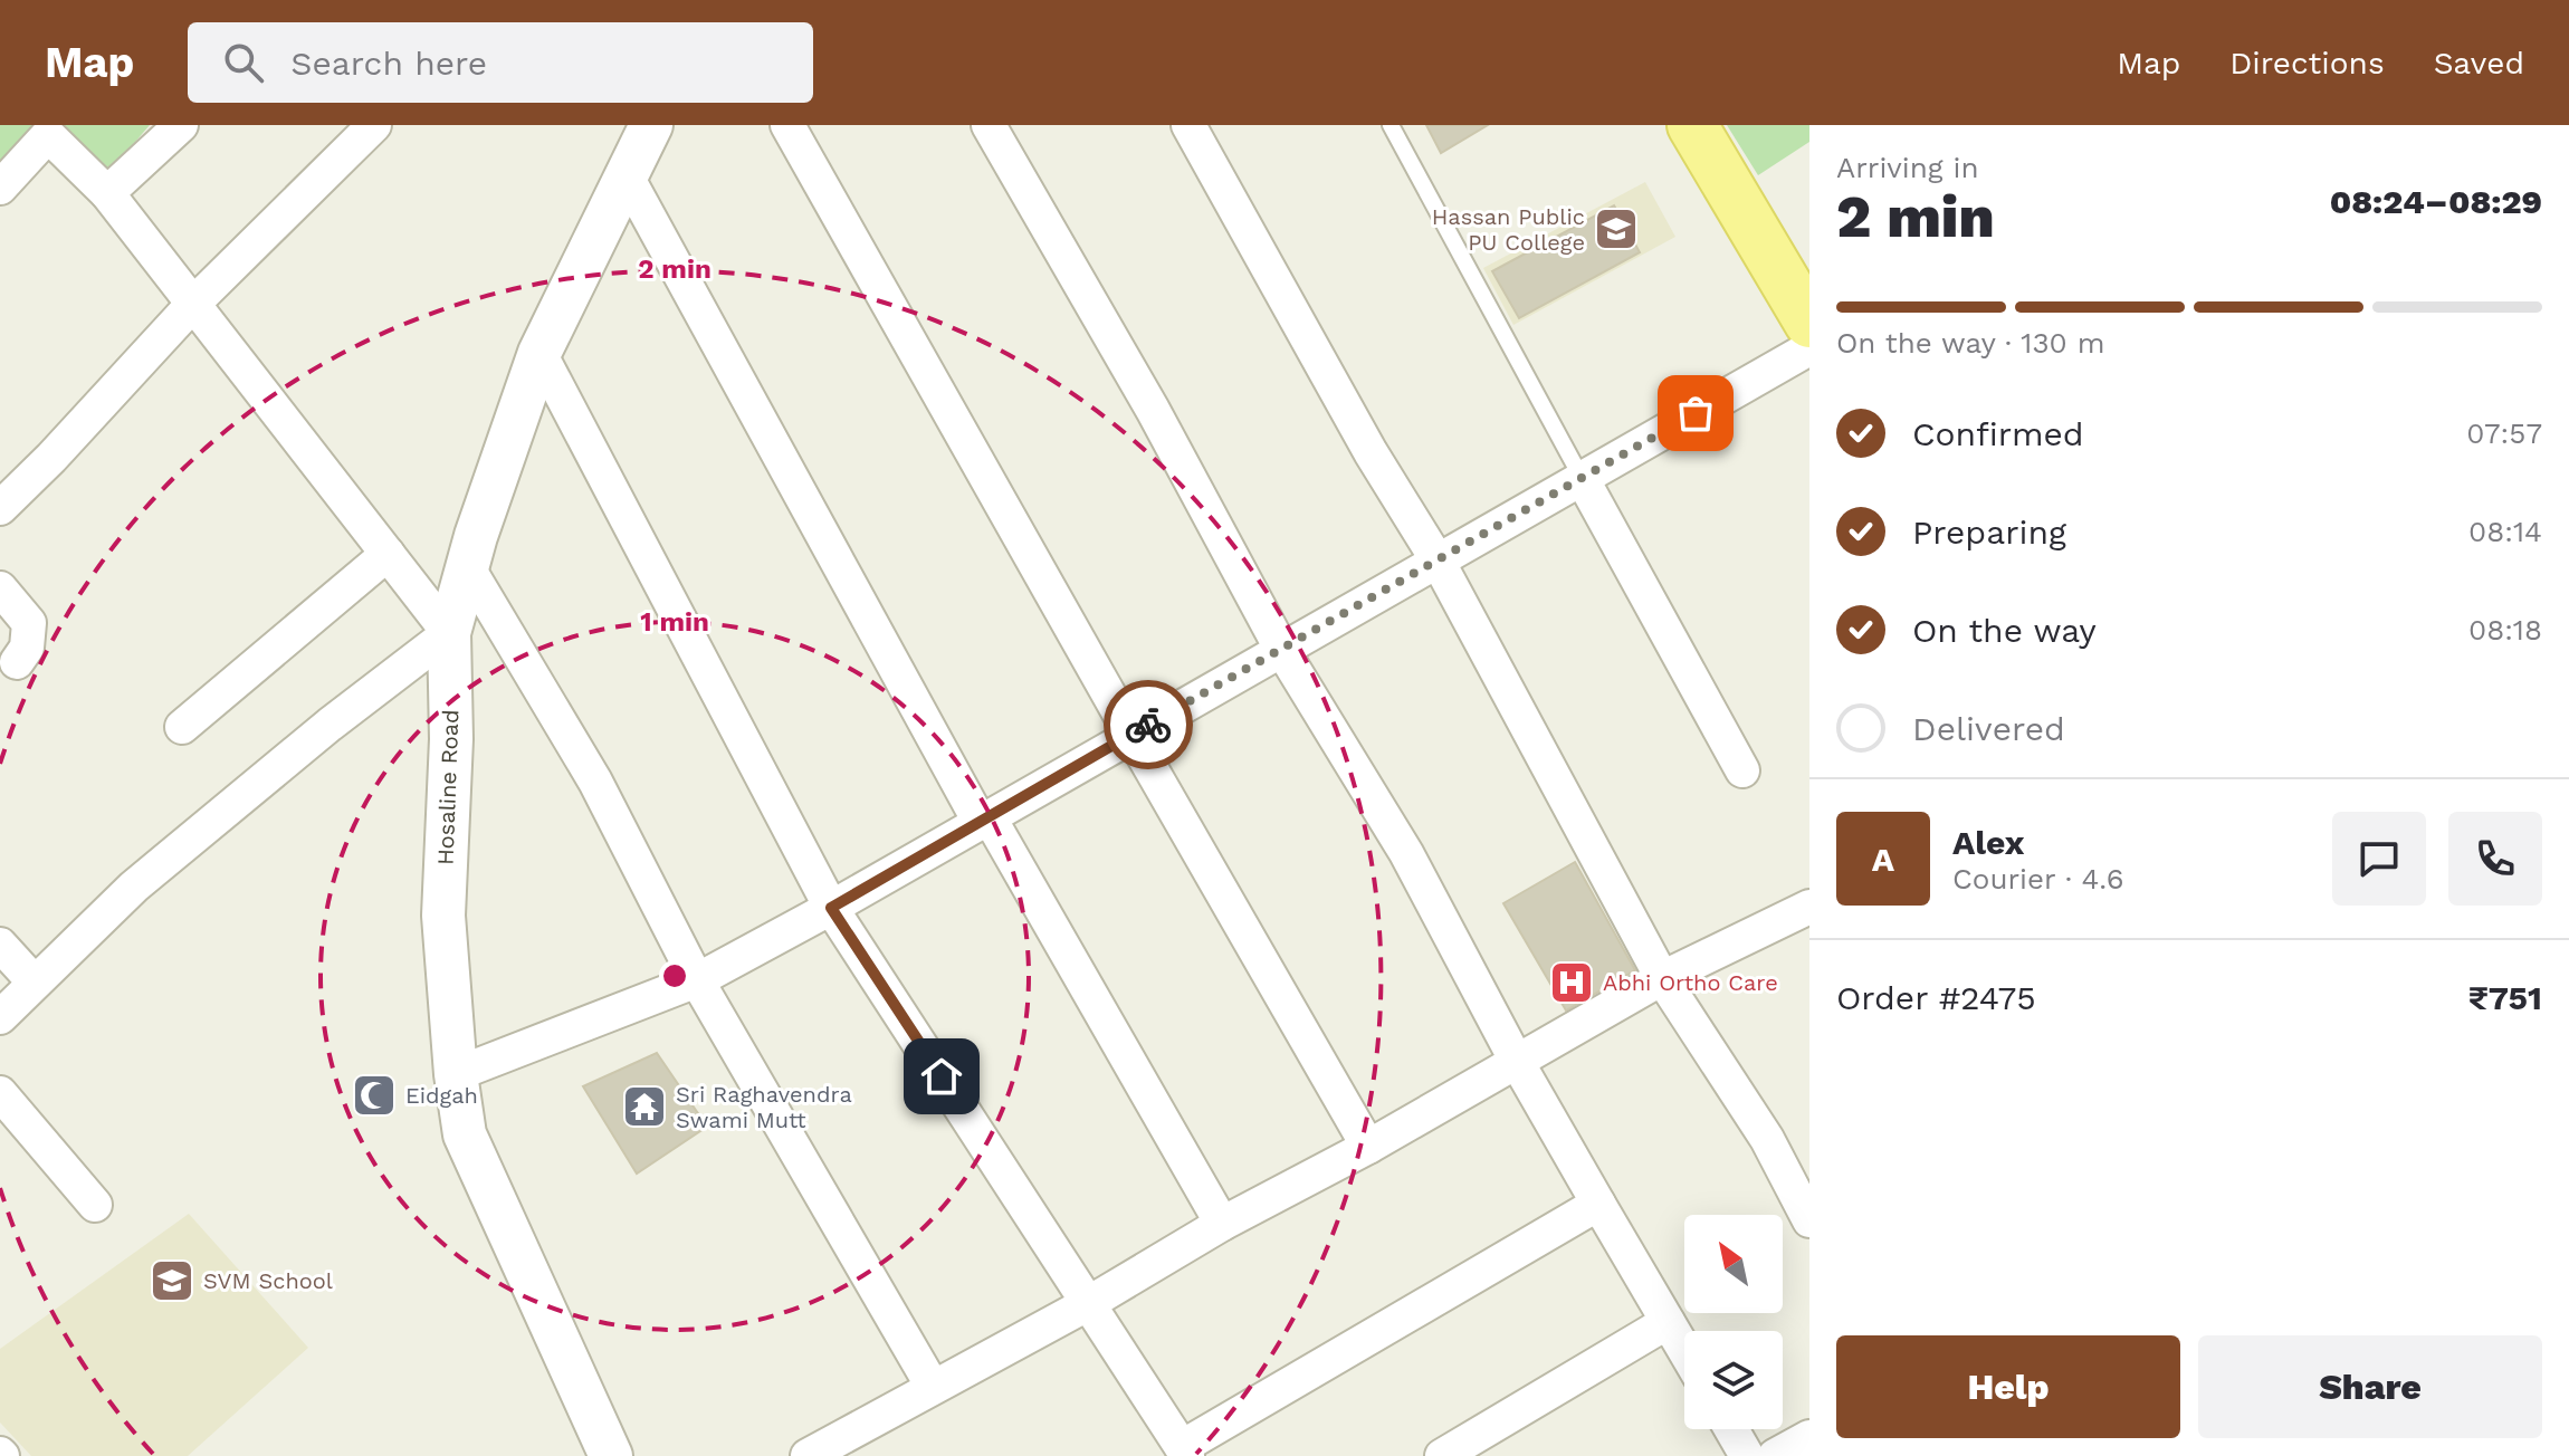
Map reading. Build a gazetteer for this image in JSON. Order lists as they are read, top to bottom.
{
  "streets": {
    "street": ["Hosaline Road"]
  },
  "places": {
    "school or university": ["Hassan Public PU College", "SVM School"],
    "hospital": ["Abhi Ortho Care"],
    "mosque": ["Eidgah"],
    "temple": ["Sri Raghavendra Swami Mutt"]
  },
  "north": "top left",
  "page": {
    "header": "Map",
    "search": "Search here",
    "nav": ["Map", "Directions", "Saved"],
    "heading": ["2 min", "Arriving in", "08:24–08:29"],
    "panel": [
      "Alex",
      "Courier · 4.6",
      "Order #2475",
      "₹751"
    ],
    "bar": "On the way · 130 m",
    "list": [
      ["Confirmed", "07:57"],
      ["Preparing", "08:14"],
      ["On the way", "08:18"],
      "Delivered"
    ],
    "round": "A",
    "buttons": ["Help", "Share"]
  },
  "rings": ["2 min", "1 min"]
}
